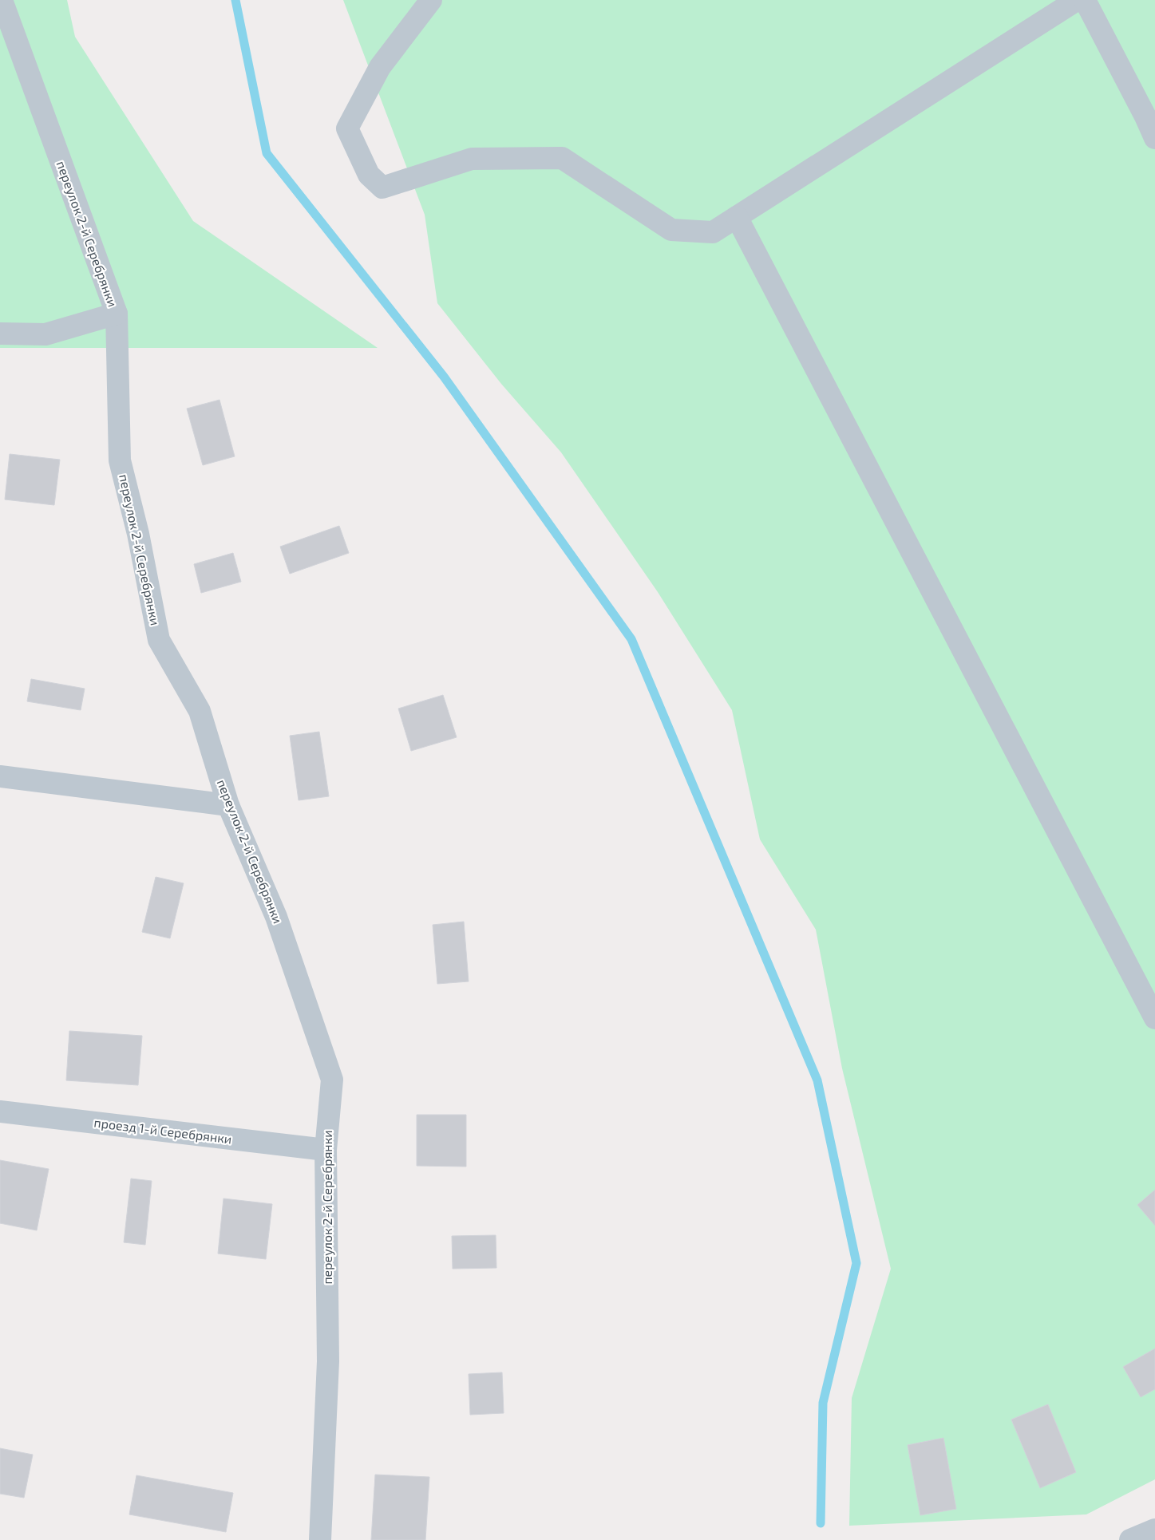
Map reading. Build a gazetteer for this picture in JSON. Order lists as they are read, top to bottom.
{
  "streets": {
    "street": ["переулок 2-й Серебрянки", "проезд 1-й Серебрянки"]
  },
  "crossings": [
    ["переулок 2-й Серебрянки", "проезд 1-й Серебрянки"]
  ]
}
